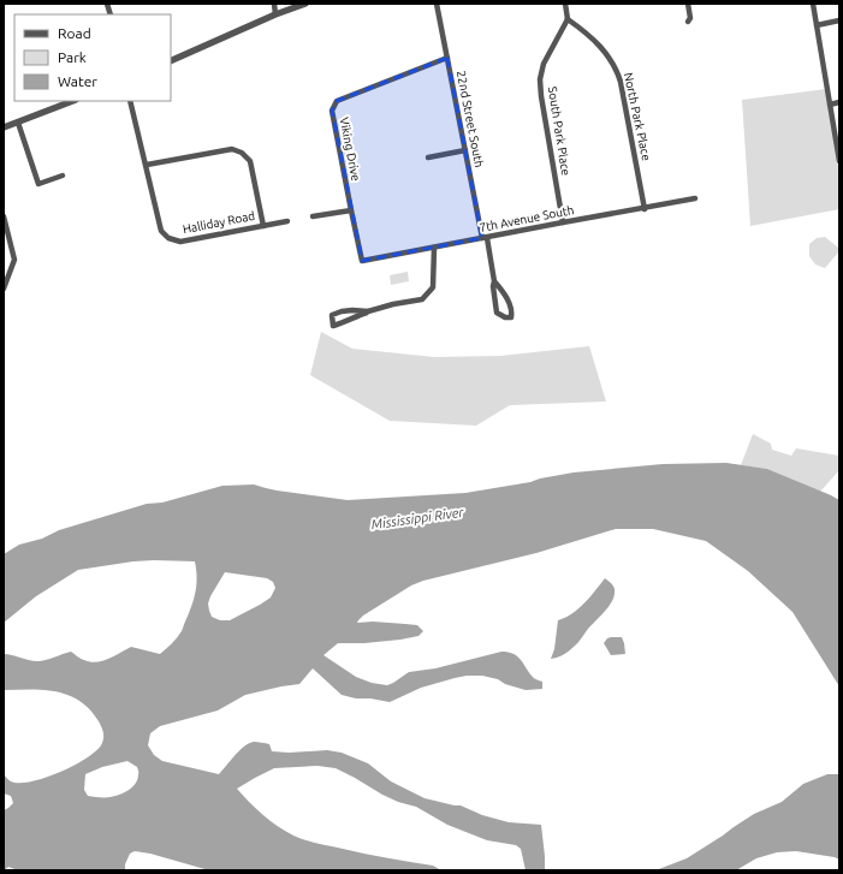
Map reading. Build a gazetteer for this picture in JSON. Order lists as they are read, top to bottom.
{
  "streets": {
    "street": [
      "North Park Place",
      "22nd Street South",
      "South Park Place",
      "Viking Drive",
      "7th Avenue South",
      "Halliday Road"
    ]
  },
  "crossings": [
    ["North Park Place", "South Park Place"],
    ["North Park Place", "7th Avenue South"],
    ["22nd Street South", "Viking Drive"],
    ["22nd Street South", "7th Avenue South"],
    ["South Park Place", "7th Avenue South"],
    ["Viking Drive", "7th Avenue South"]
  ],
  "water": ["Mississippi River"],
  "legend": ["Road", "Park", "Water"]
}
